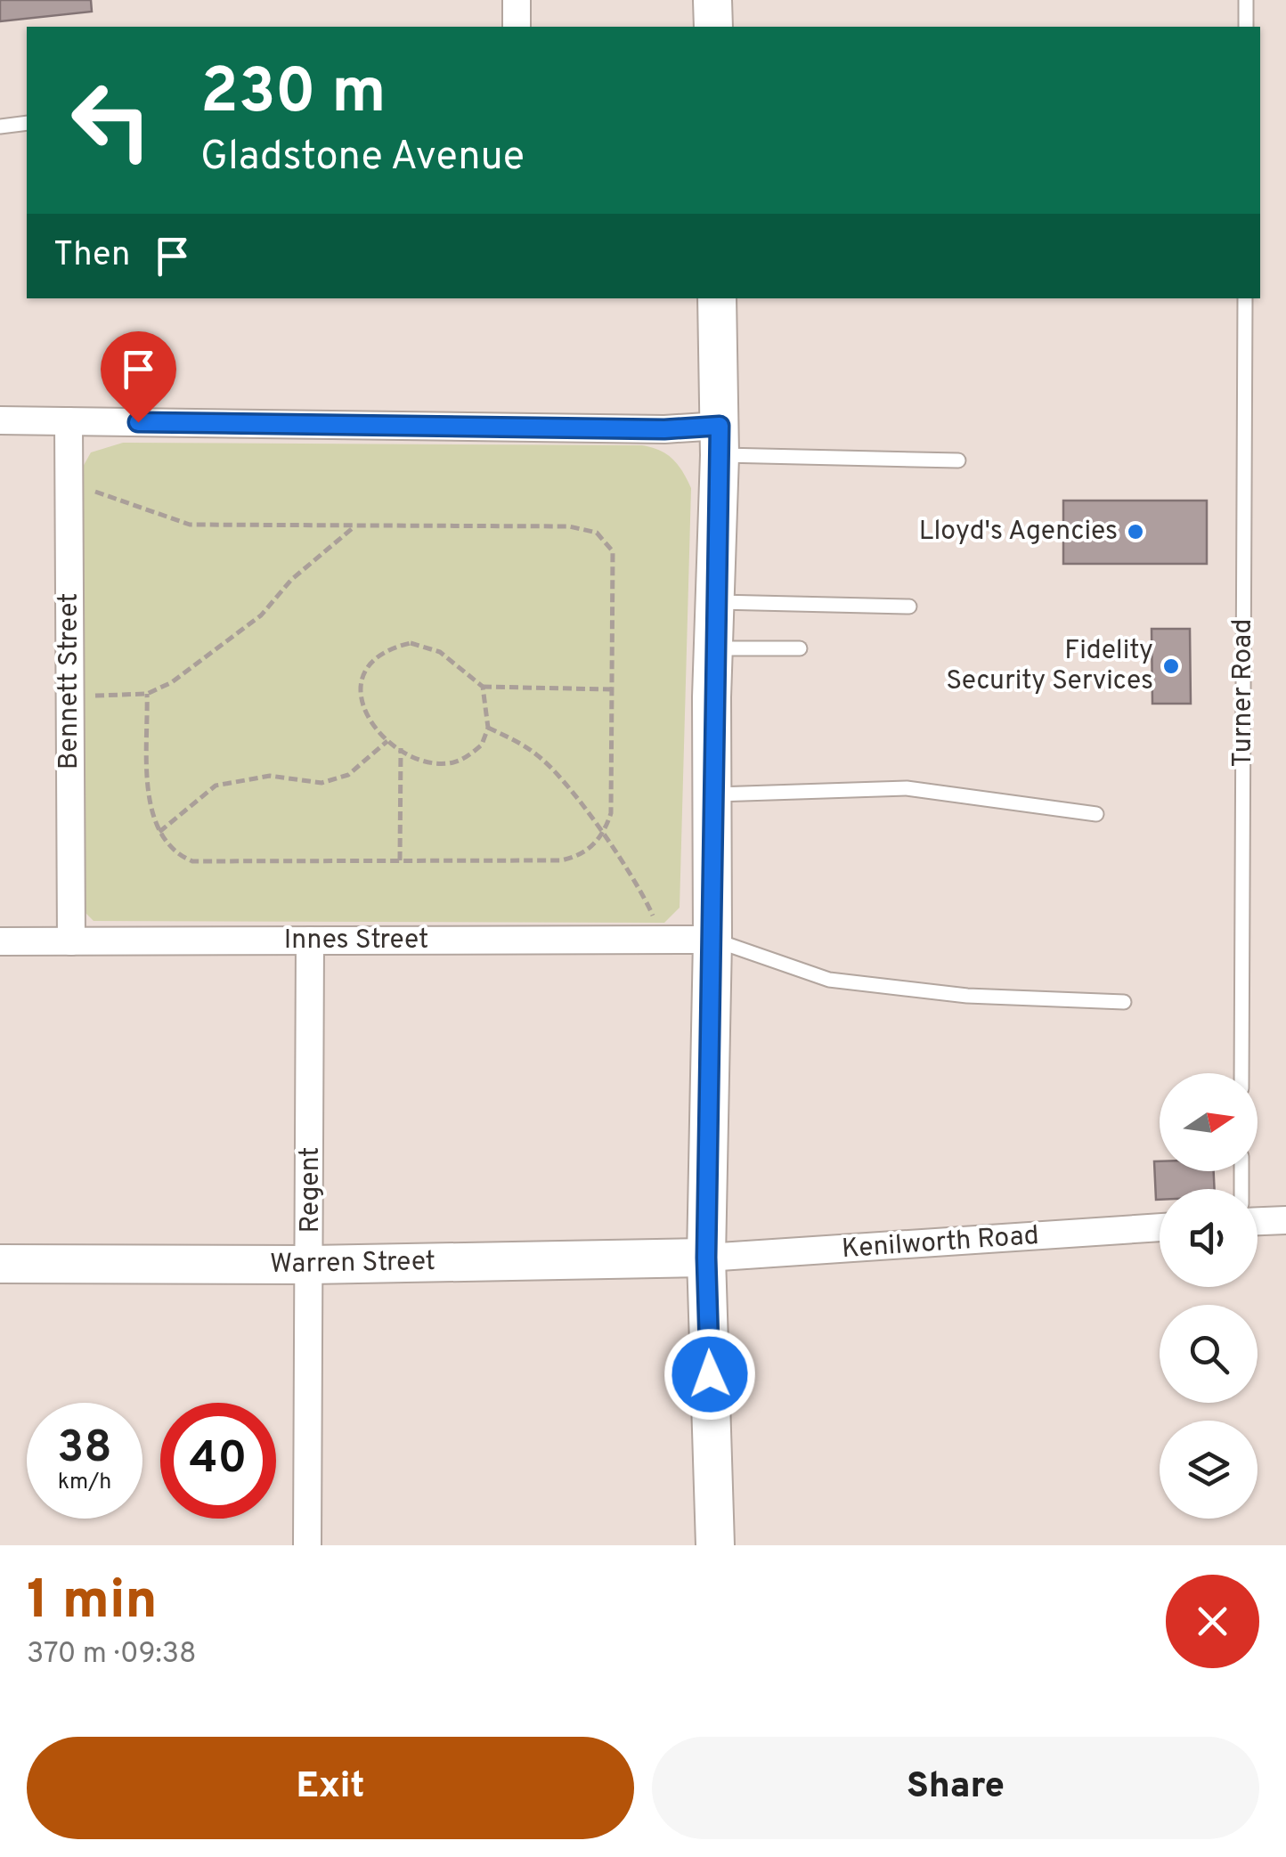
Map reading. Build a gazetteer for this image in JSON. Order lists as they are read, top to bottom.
{
  "streets": {
    "street": [
      "Bennett Street",
      "Innes Street",
      "Regent",
      "Kenilworth Road",
      "Warren Street"
    ],
    "lane": ["Turner Road"]
  },
  "crossings": [
    ["Bennett Street", "Innes Street"],
    ["Innes Street", "Regent"],
    ["Regent", "Warren Street"],
    ["Kenilworth Road", "Warren Street"]
  ],
  "places": ["Lloyd's Agencies", "Fidelity Security Services"],
  "north": "right",
  "page": {
    "turn": ["230 m", "Gladstone Avenue"],
    "then": "Then",
    "speed": "38 km/h",
    "limit": "40",
    "heading": ["1 min", "370 m · 09:38"],
    "buttons": ["Exit", "Share"]
  }
}
